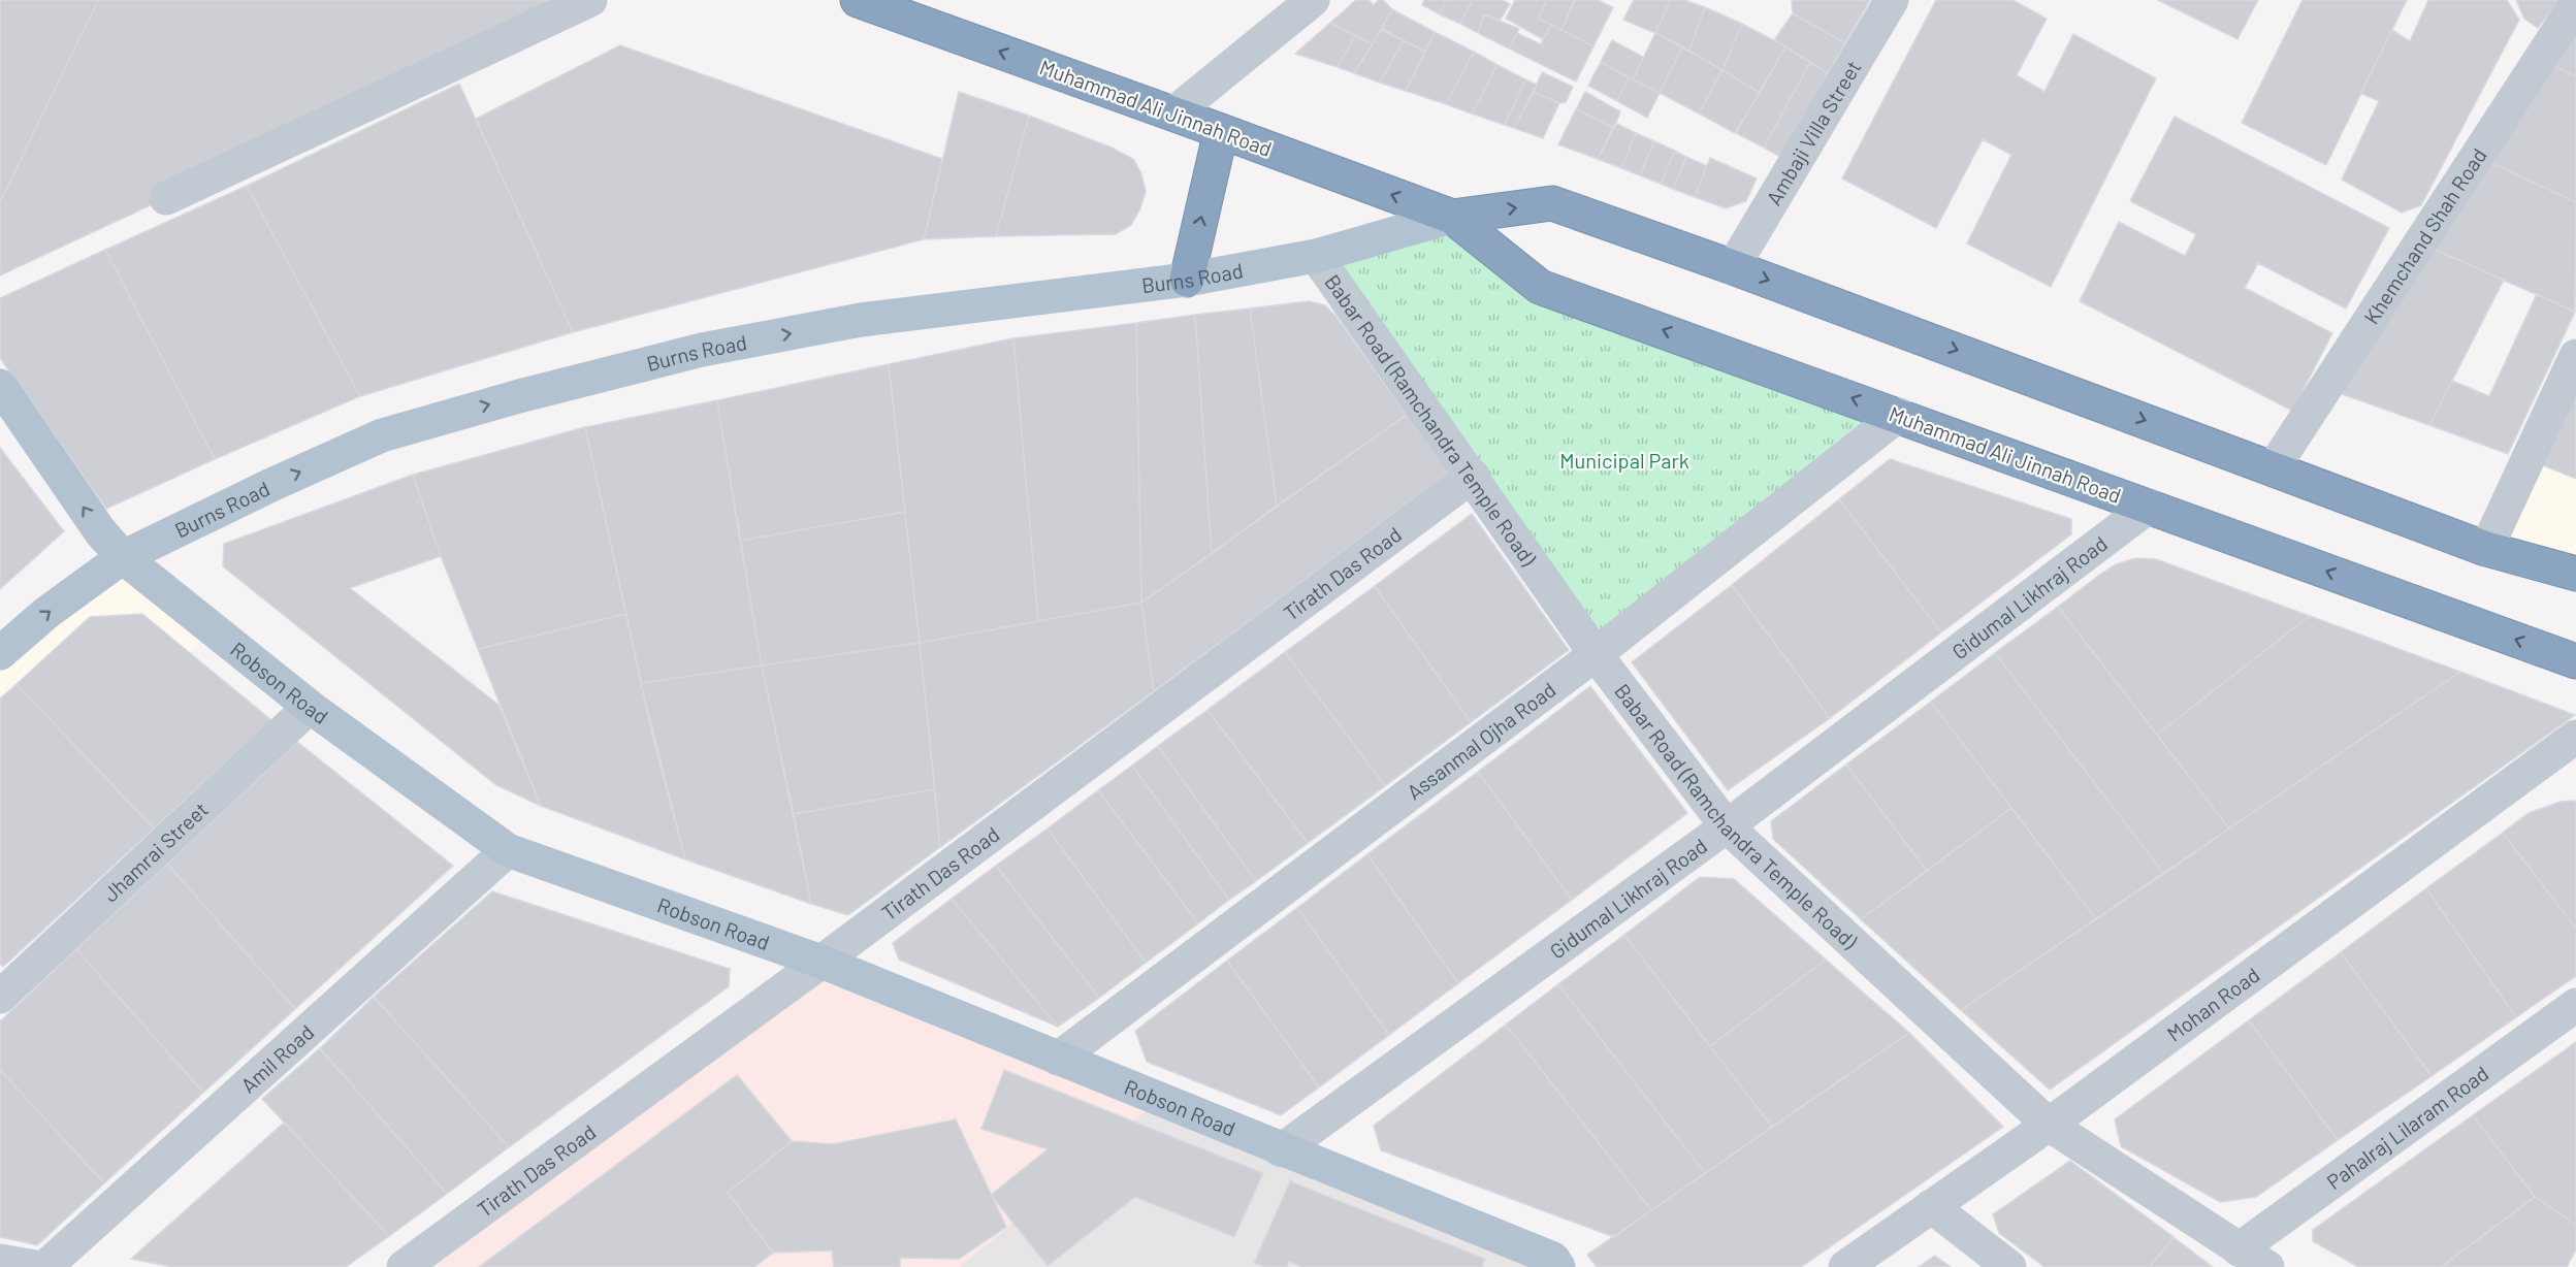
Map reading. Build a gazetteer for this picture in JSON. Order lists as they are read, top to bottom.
{
  "streets": {
    "highway": ["Muhammad Ali Jinnah Road"],
    "main road": ["Burns Road", "Robson Road"],
    "street": [
      "Ambaji Villa Street",
      "Khemchand Shah Road",
      "Babar Road (Ramchandra Temple Road)",
      "Tirath Das Road",
      "Gidumal Likhraj Road",
      "Assanmal Ojha Road",
      "Jhamrai Street",
      "Mohan Road",
      "Amil Road",
      "Pahalraj Lilaram Road"
    ]
  },
  "crossings": [
    ["Muhammad Ali Jinnah Road", "Ambaji Villa Street"],
    ["Muhammad Ali Jinnah Road", "Khemchand Shah Road"],
    ["Muhammad Ali Jinnah Road", "Burns Road"],
    ["Muhammad Ali Jinnah Road", "Gidumal Likhraj Road"],
    ["Muhammad Ali Jinnah Road", "Assanmal Ojha Road"],
    ["Burns Road", "Babar Road (Ramchandra Temple Road)"],
    ["Burns Road", "Robson Road"],
    ["Babar Road (Ramchandra Temple Road)", "Tirath Das Road"],
    ["Babar Road (Ramchandra Temple Road)", "Gidumal Likhraj Road"],
    ["Babar Road (Ramchandra Temple Road)", "Assanmal Ojha Road"],
    ["Babar Road (Ramchandra Temple Road)", "Mohan Road"],
    ["Babar Road (Ramchandra Temple Road)", "Pahalraj Lilaram Road"],
    ["Tirath Das Road", "Robson Road"],
    ["Gidumal Likhraj Road", "Robson Road"],
    ["Robson Road", "Assanmal Ojha Road"],
    ["Robson Road", "Jhamrai Street"],
    ["Robson Road", "Amil Road"]
  ],
  "one_way": ["Burns Road"],
  "parks": ["Municipal Park"]
}
